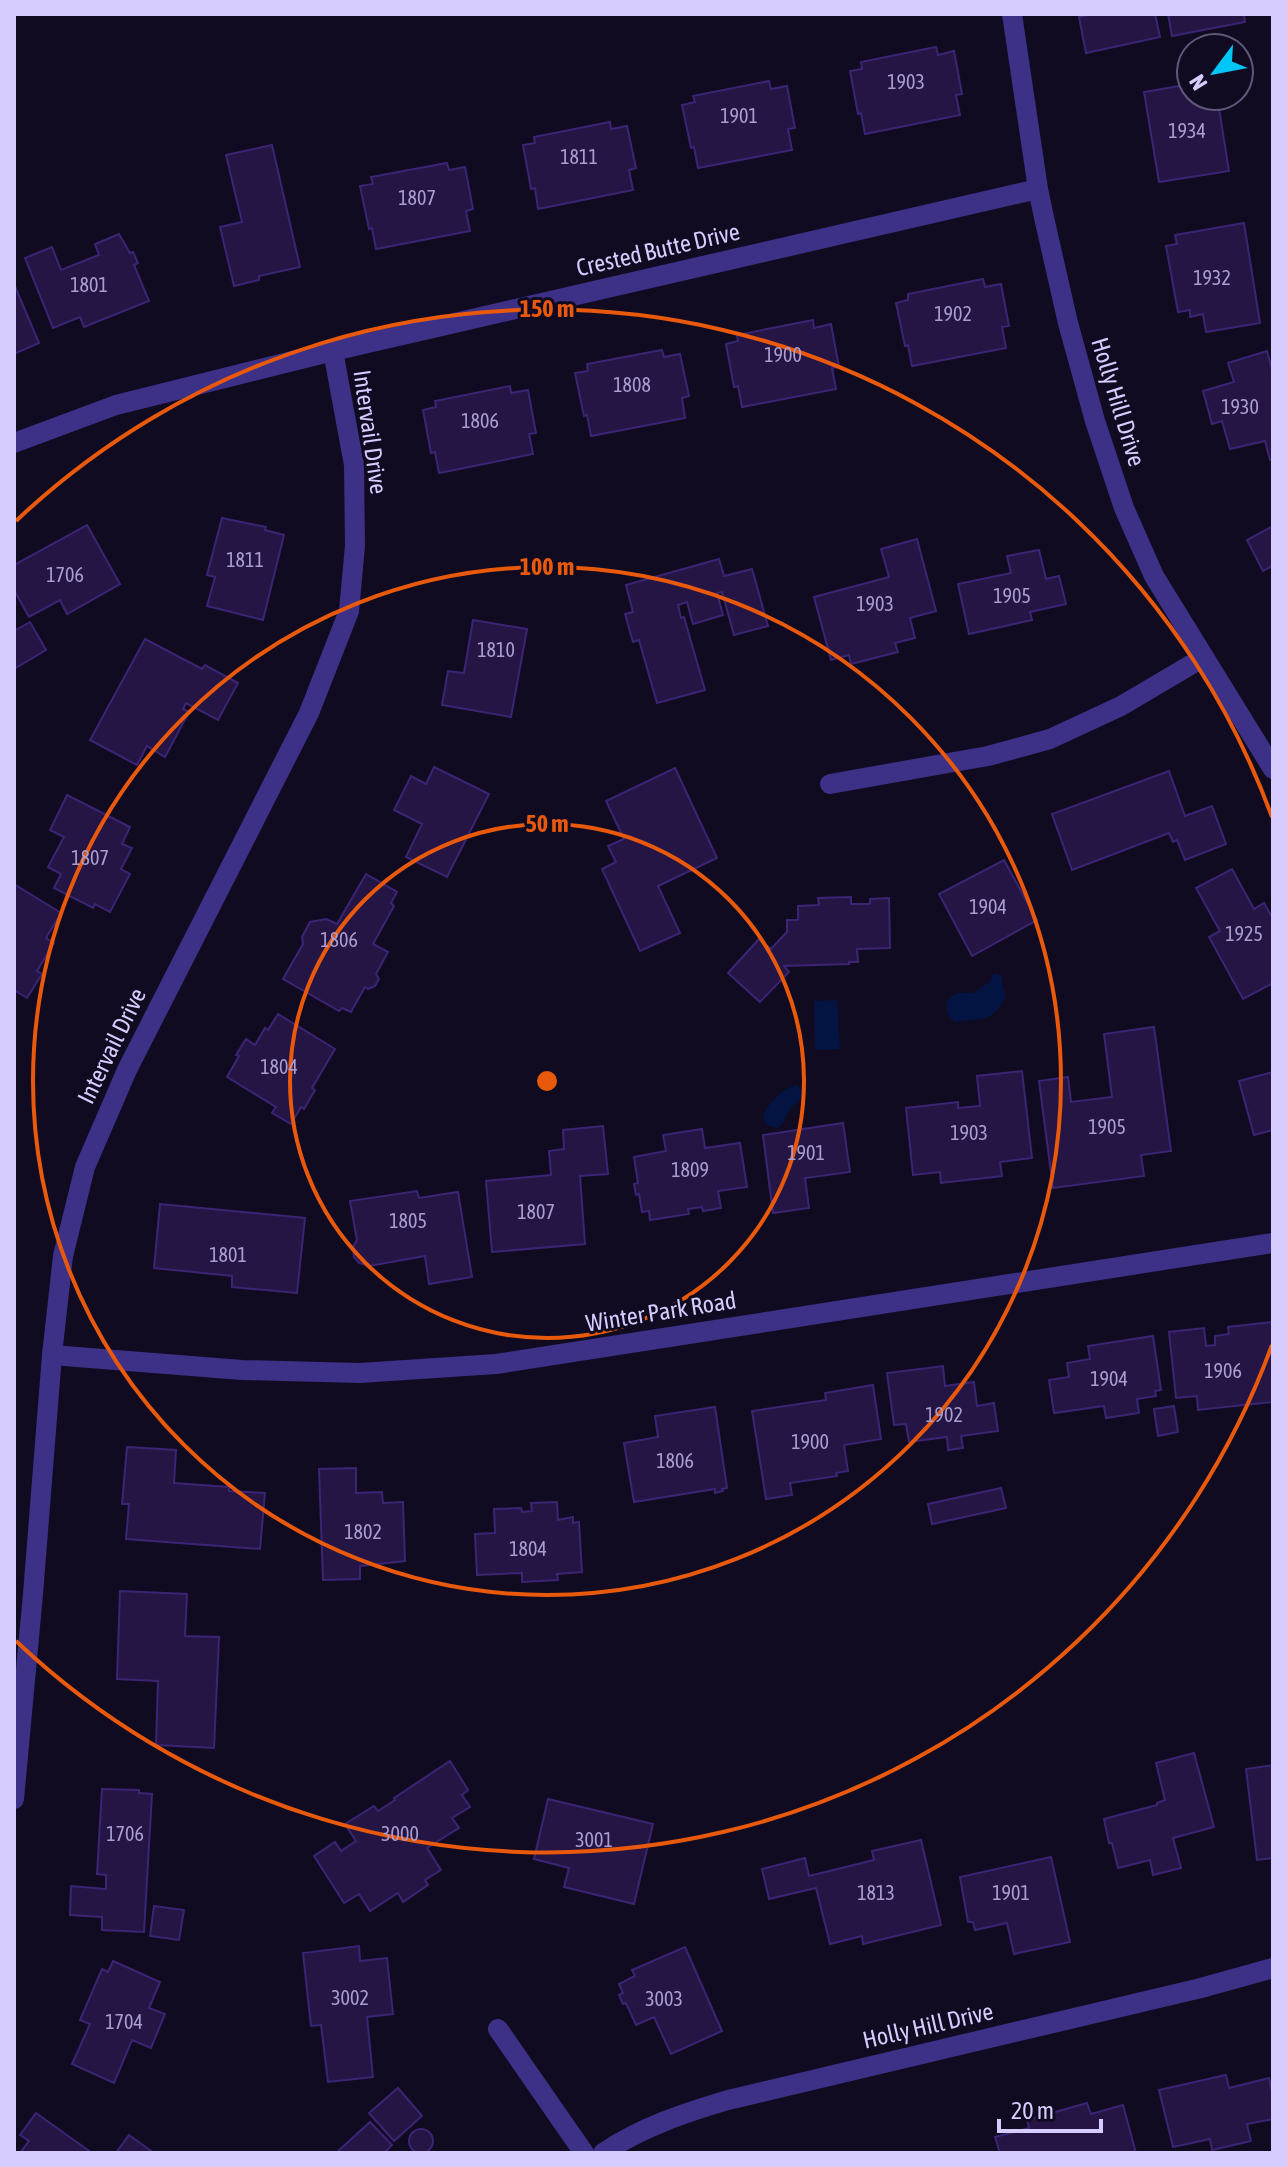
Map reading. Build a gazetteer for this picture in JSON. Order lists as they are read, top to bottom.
{
  "streets": {
    "street": [
      "Crested Butte Drive",
      "Holly Hill Drive",
      "Intervail Drive",
      "Winter Park Road"
    ]
  },
  "crossings": [
    ["Crested Butte Drive", "Holly Hill Drive"],
    ["Crested Butte Drive", "Intervail Drive"],
    ["Intervail Drive", "Winter Park Road"]
  ],
  "house_numbers": [
    "1903",
    "1901",
    "1934",
    "1811",
    "1807",
    "1932",
    "1801",
    "1902",
    "1900",
    "1808",
    "1930",
    "1806",
    "1811",
    "1706",
    "1905",
    "1903",
    "1810",
    "1807",
    "1904",
    "1925",
    "1806",
    "1804",
    "1905",
    "1903",
    "1901",
    "1809",
    "1807",
    "1805",
    "1801",
    "1906",
    "1904",
    "1902",
    "1900",
    "1806",
    "1802",
    "1804",
    "1706",
    "3000",
    "3001",
    "1813",
    "1901",
    "3002",
    "3003",
    "1704"
  ],
  "scale_bar": "20 m",
  "north": "bottom left",
  "rings": ["150 m", "100 m", "50 m"]
}
